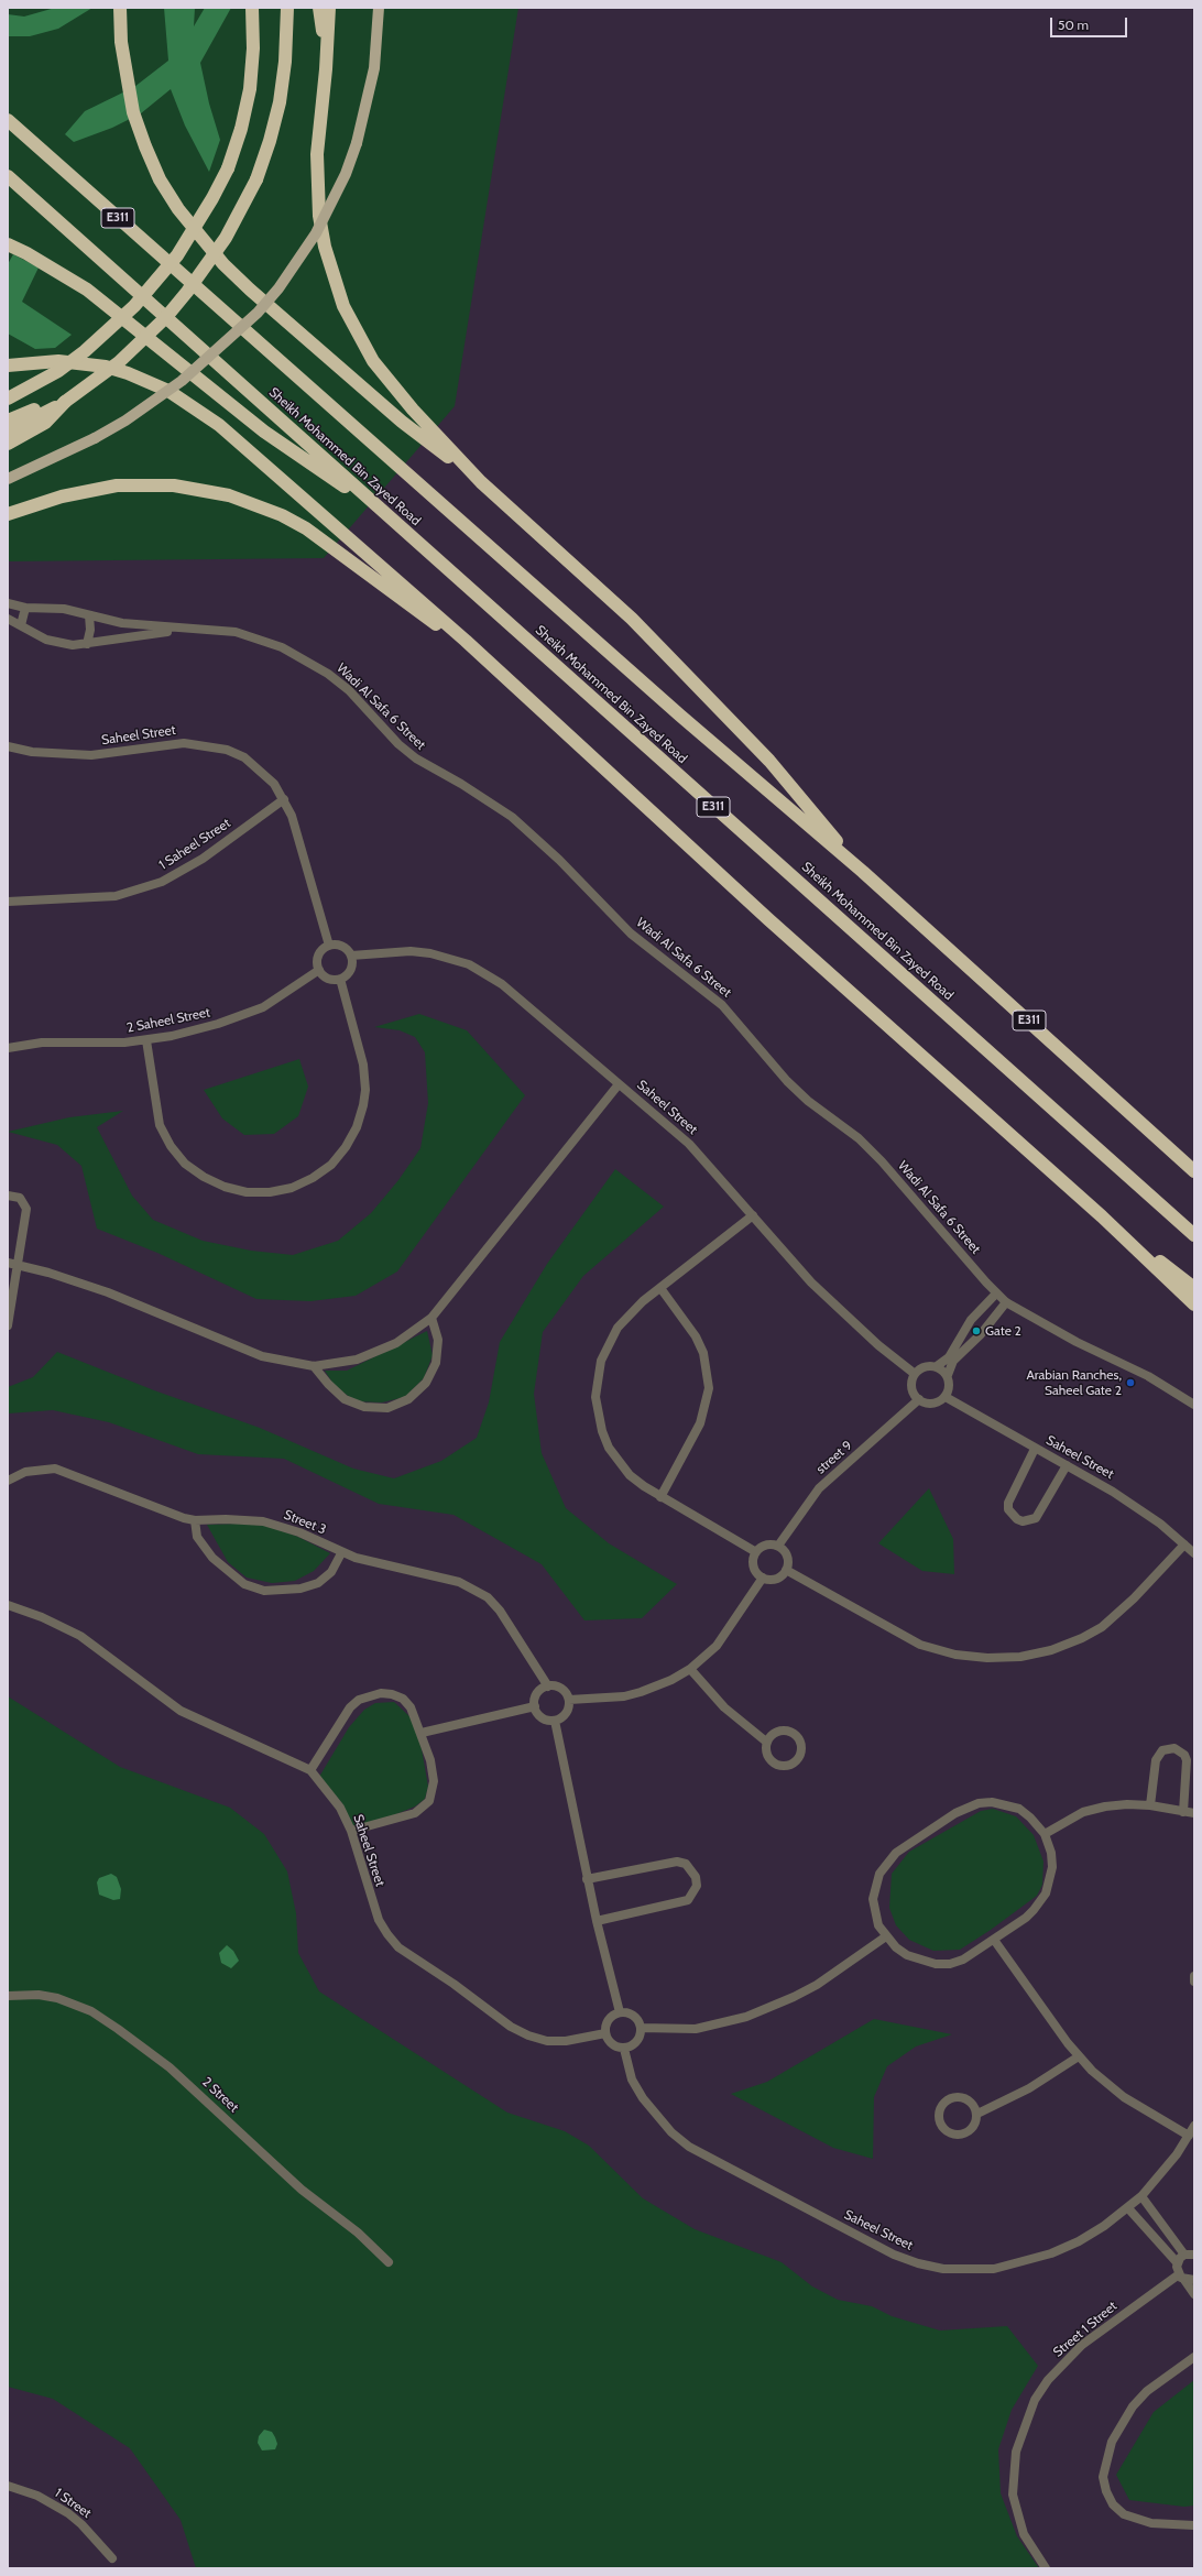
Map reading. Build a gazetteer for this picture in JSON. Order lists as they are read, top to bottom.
{
  "streets": {
    "highway": ["E311", "Sheikh Mohammed Bin Zayed Road"],
    "street": [
      "Wadi Al Safa 6 Street",
      "Saheel Street",
      "1 Saheel Street",
      "2 Saheel Street",
      "street 9",
      "Street 3",
      "2 Street",
      "Street 1 Street",
      "1 Street"
    ]
  },
  "crossings": [
    ["Saheel Street", "1 Saheel Street"],
    ["Saheel Street", "2 Saheel Street"],
    ["Saheel Street", "street 9"]
  ],
  "places": ["Gate 2", "Arabian Ranches, Saheel Gate 2"],
  "scale_bar": "50 m"
}
